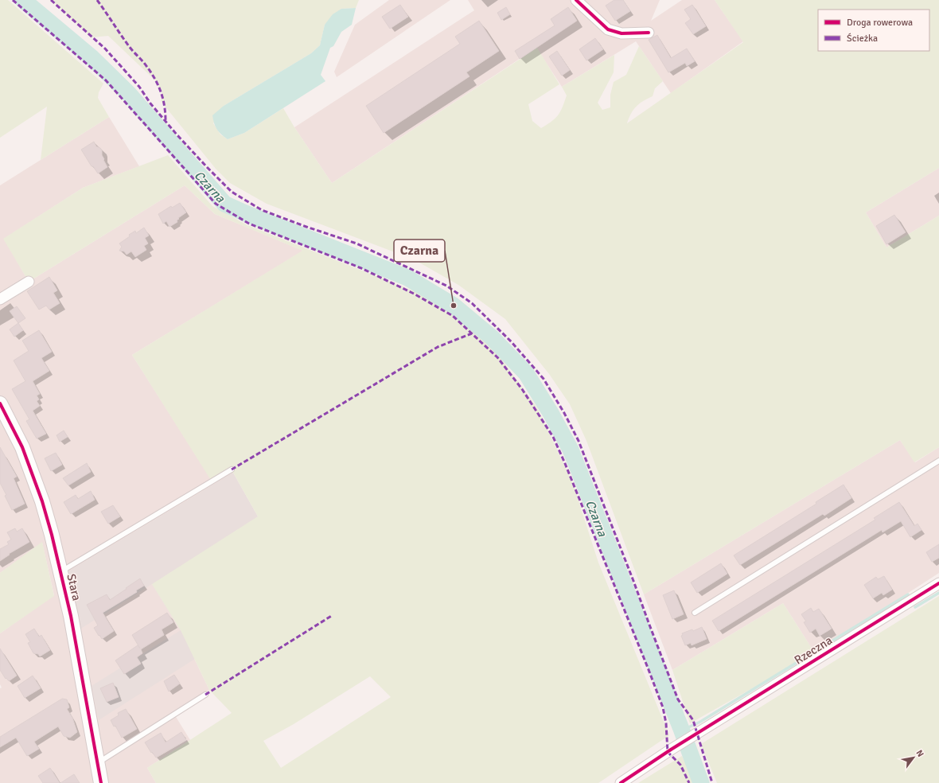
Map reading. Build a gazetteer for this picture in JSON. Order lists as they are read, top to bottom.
{
  "streets": {
    "street": ["Stara", "Rzeczna"]
  },
  "water": ["Czarna"],
  "places": ["Czarna"],
  "legend": ["Droga rowerowa", "Ścieżka"],
  "north": "top right"
}
